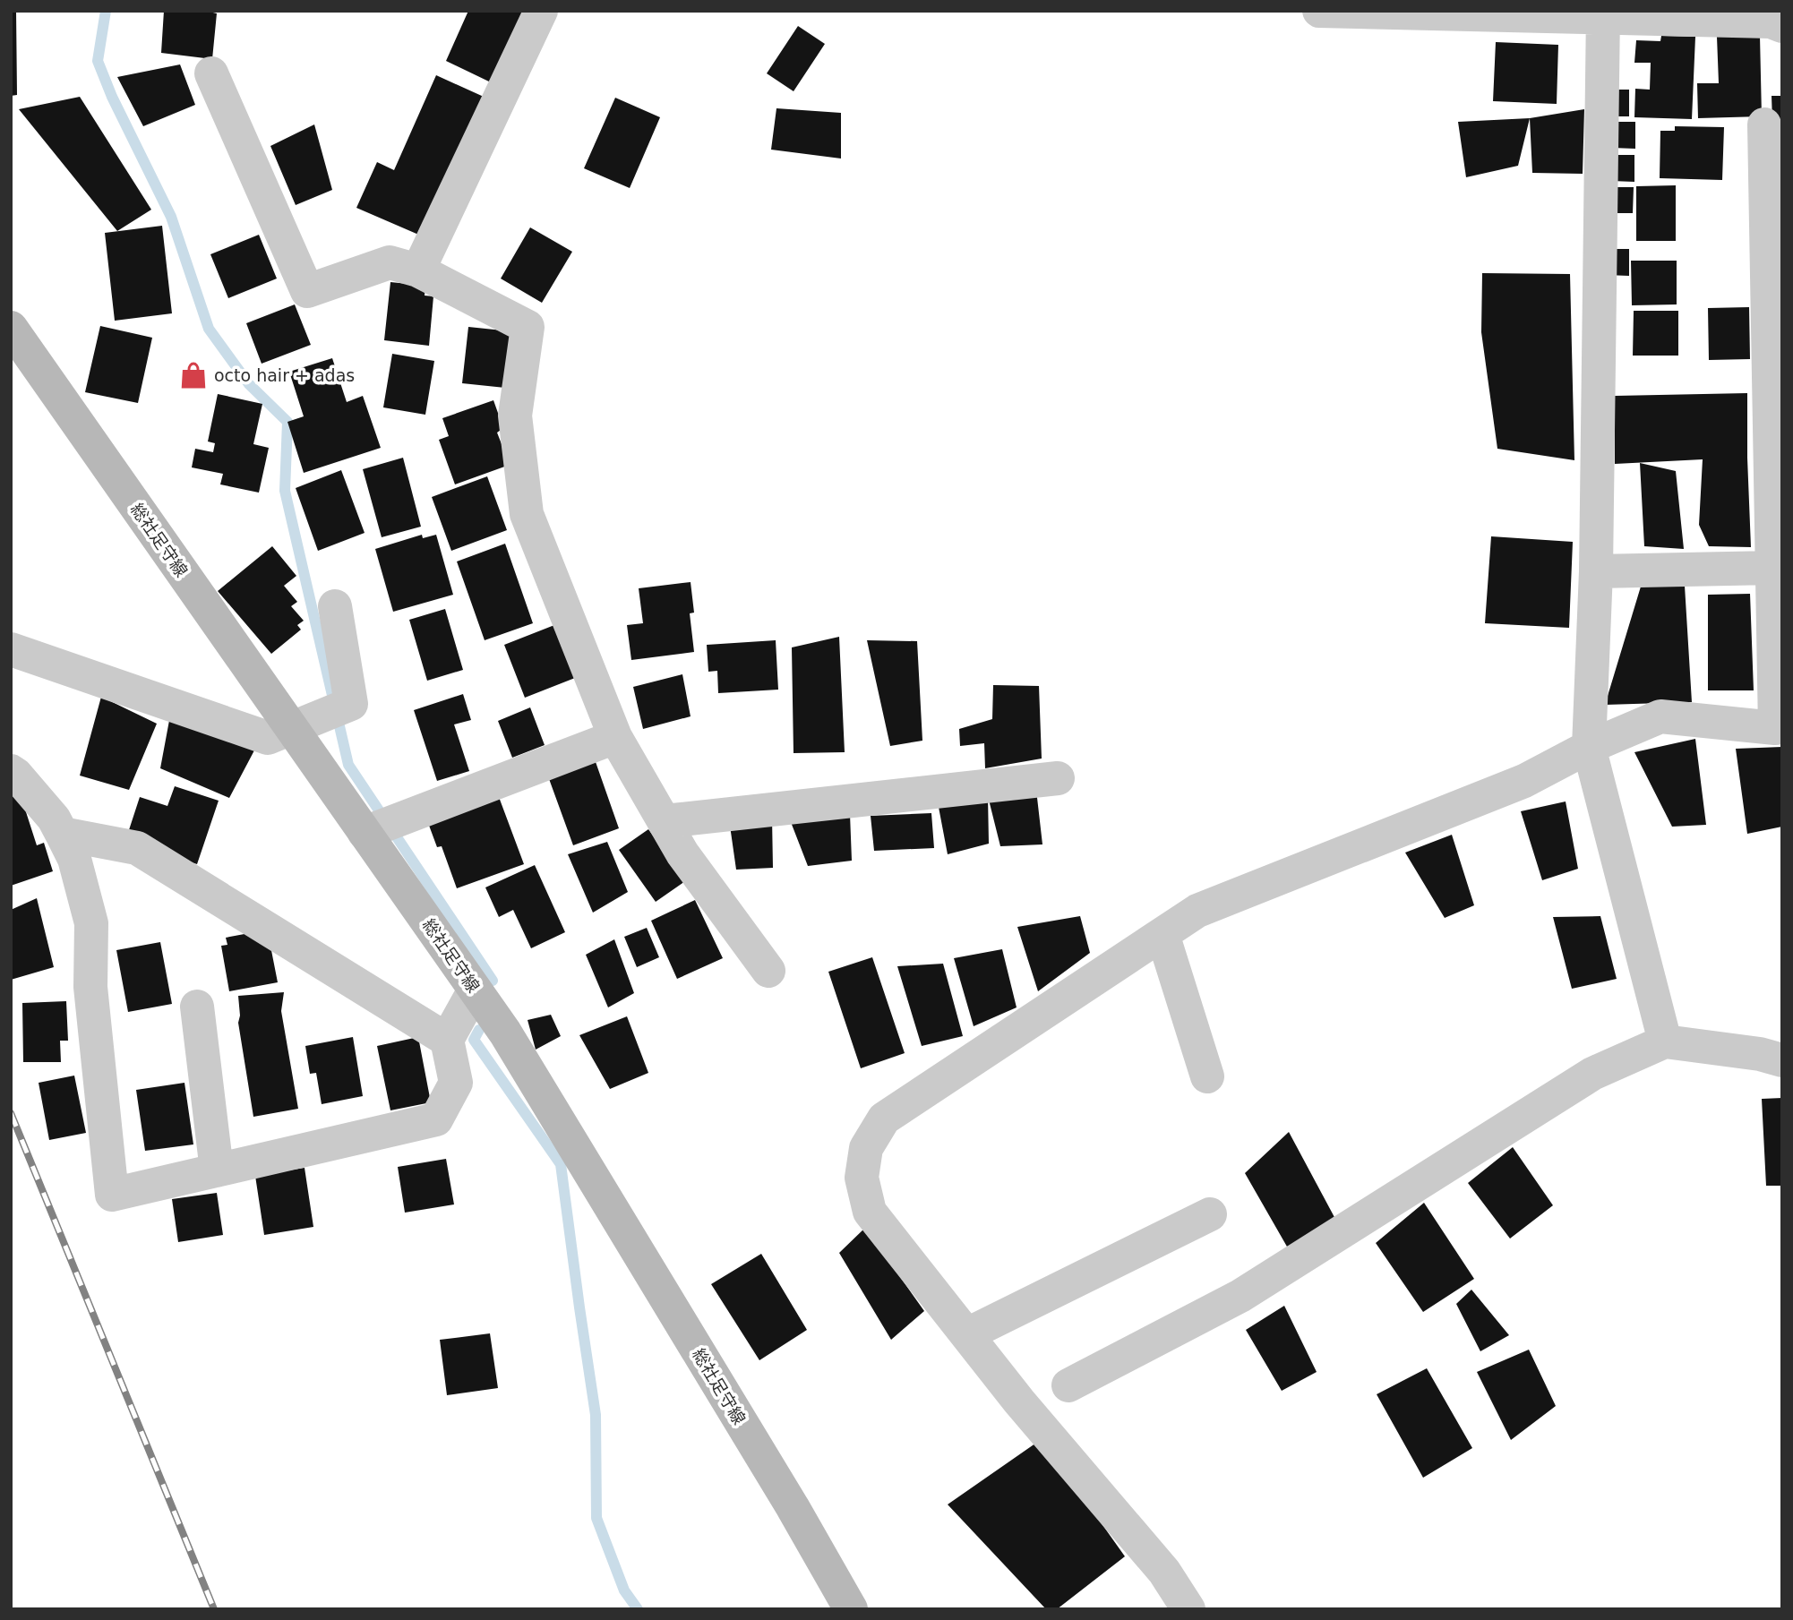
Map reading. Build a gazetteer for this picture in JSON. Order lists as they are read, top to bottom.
{
  "streets": {
    "main road": ["総社足守線"]
  },
  "places": {
    "shop": ["octo hair + adas"]
  }
}
